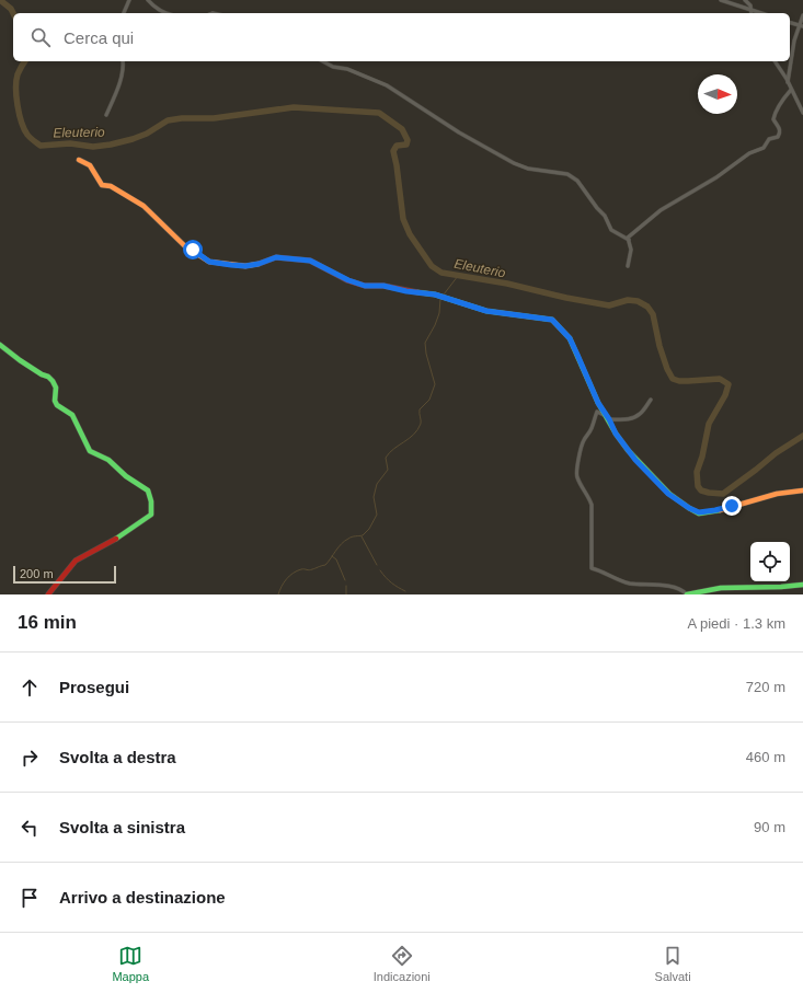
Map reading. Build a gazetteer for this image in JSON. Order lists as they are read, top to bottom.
{
  "water": ["Eleuterio"],
  "scale_bar": "200 m",
  "north": "right",
  "page": {
    "search": "Cerca qui",
    "scale": "200 m",
    "heading": ["16 min", "A piedi · 1.3 km"],
    "list": [
      ["Prosegui", "720 m"],
      ["Svolta a destra", "460 m"],
      ["Svolta a sinistra", "90 m"],
      "Arrivo a destinazione"
    ],
    "nav": ["Mappa", "Indicazioni", "Salvati"]
  }
}
